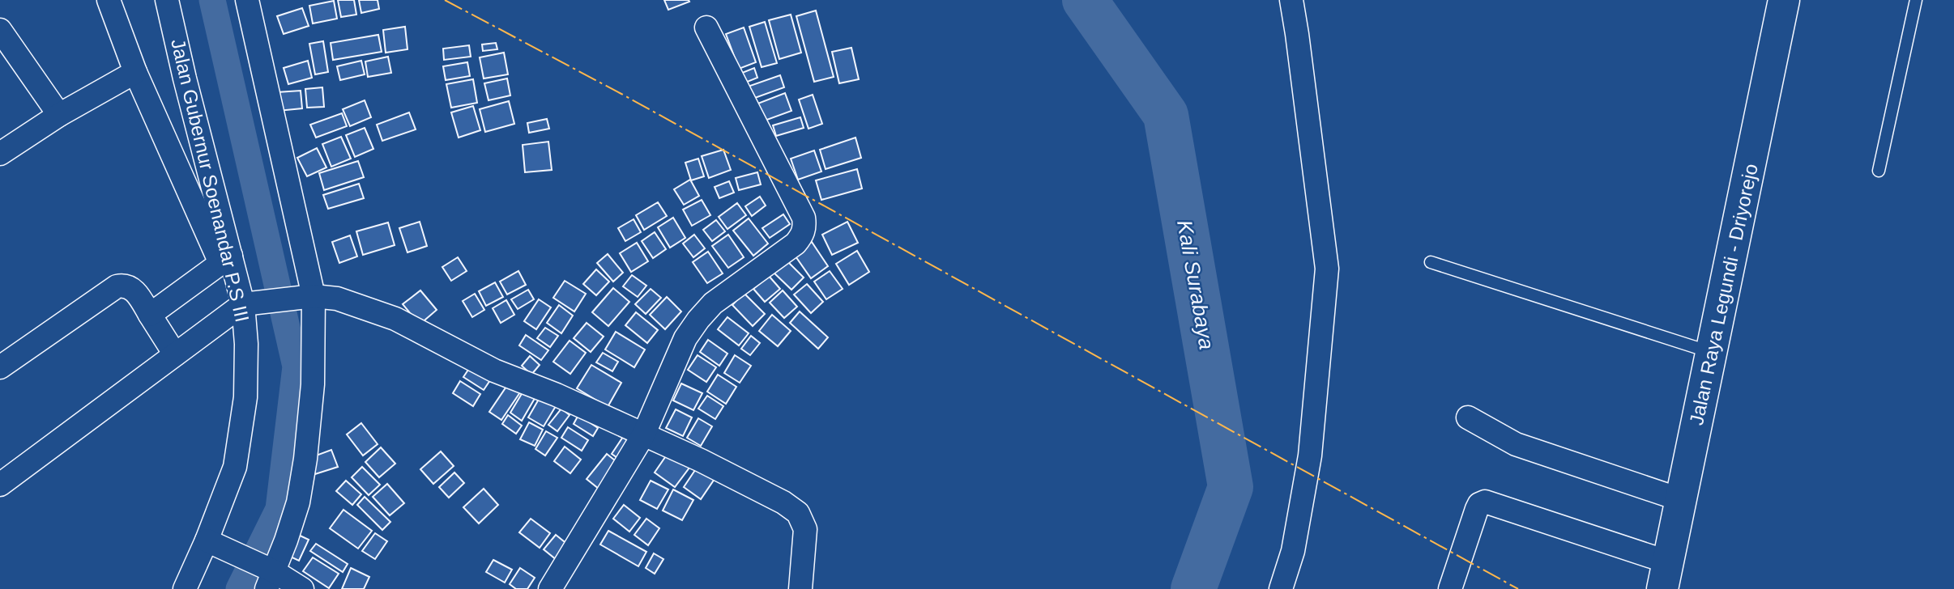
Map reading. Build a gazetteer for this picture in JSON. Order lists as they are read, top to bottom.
{
  "streets": {
    "main road": ["Jalan Raya Legundi - Driyorejo"],
    "street": ["Jalan Gubernur Soenandar P.S III"]
  },
  "water": ["Kali Surabaya"]
}
